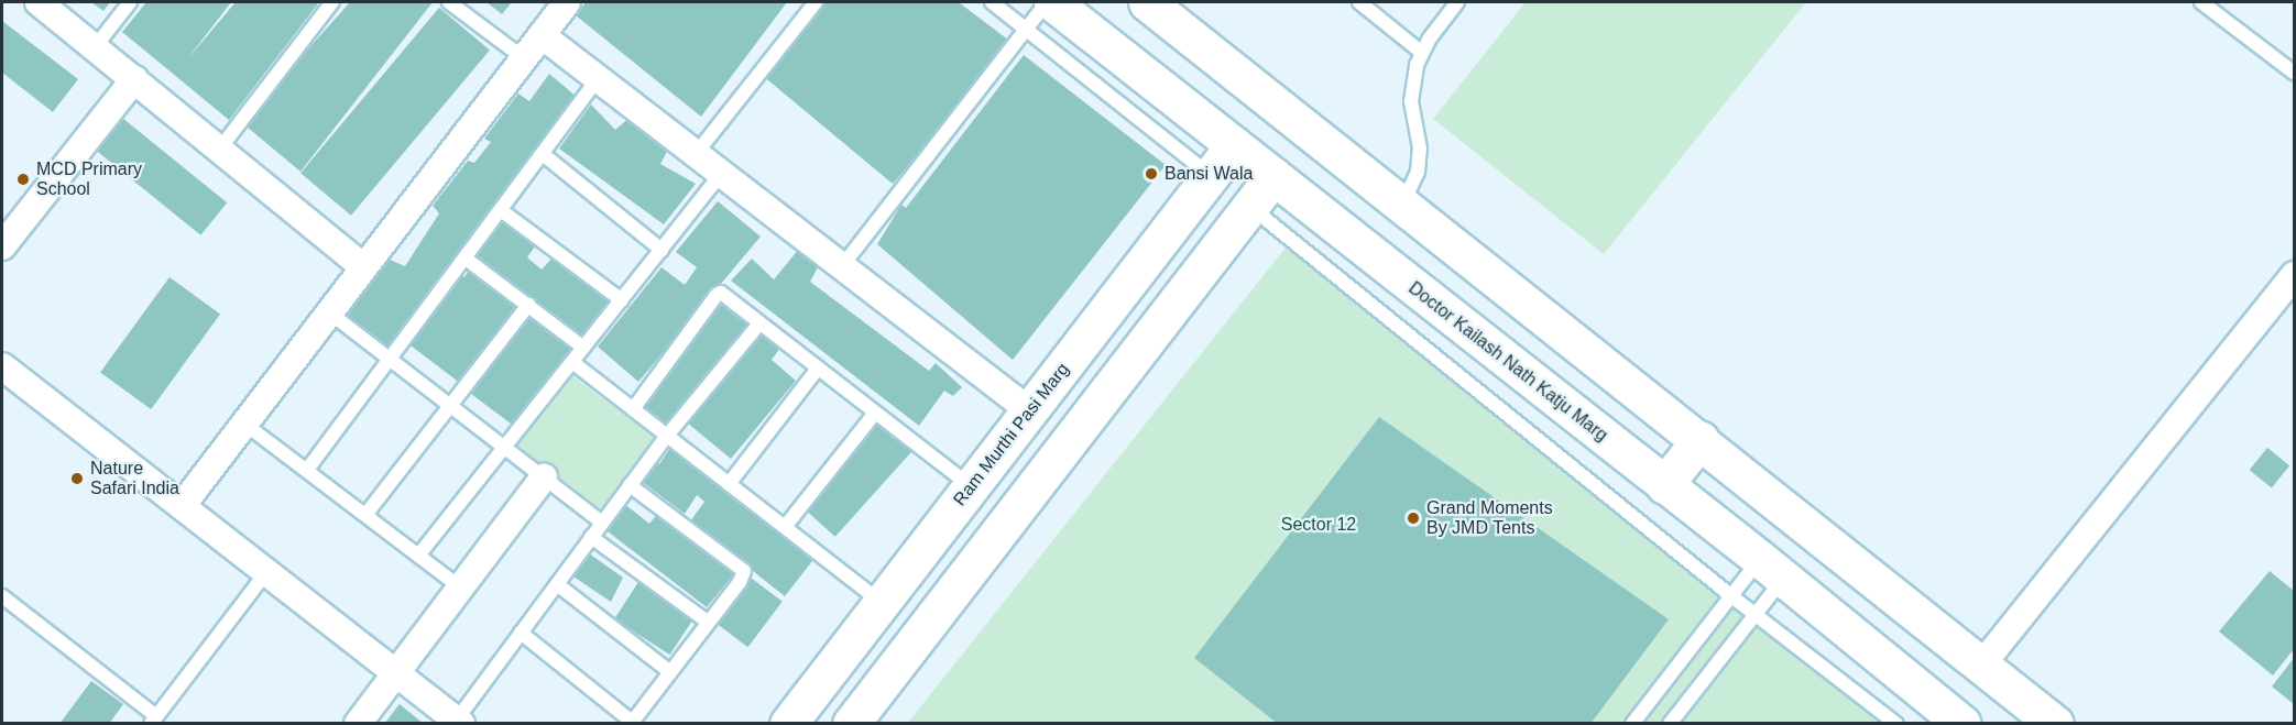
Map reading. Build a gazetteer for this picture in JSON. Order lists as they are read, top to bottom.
{
  "streets": {
    "main road": ["Doctor Kailash Nath Katju Marg", "Ram Murthi Pasi Marg"]
  },
  "crossings": [
    ["Doctor Kailash Nath Katju Marg", "Ram Murthi Pasi Marg"]
  ],
  "parks": ["Sector 12"],
  "places": [
    "Bansi Wala",
    "MCD Primary School",
    "Nature Safari India",
    "Grand Moments By JMD Tents"
  ]
}
